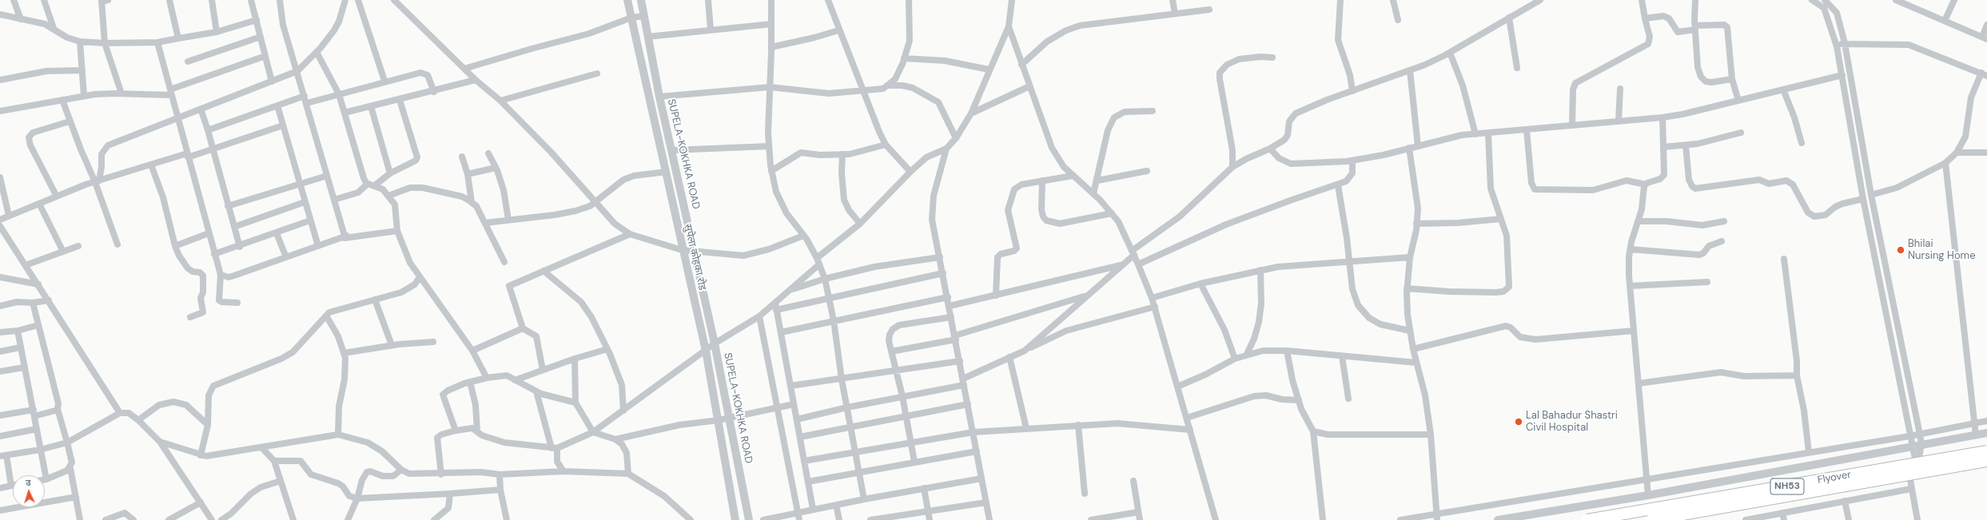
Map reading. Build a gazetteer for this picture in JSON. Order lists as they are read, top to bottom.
{
  "streets": {
    "highway": ["Flyover", "NH53"],
    "street": ["SUPELA-KOKHKA ROAD", "सुपेला कोहका रोड"]
  },
  "places": ["Bhilai Nursing Home", "Lal Bahadur Shastri Civil Hospital"],
  "north": "top"
}
